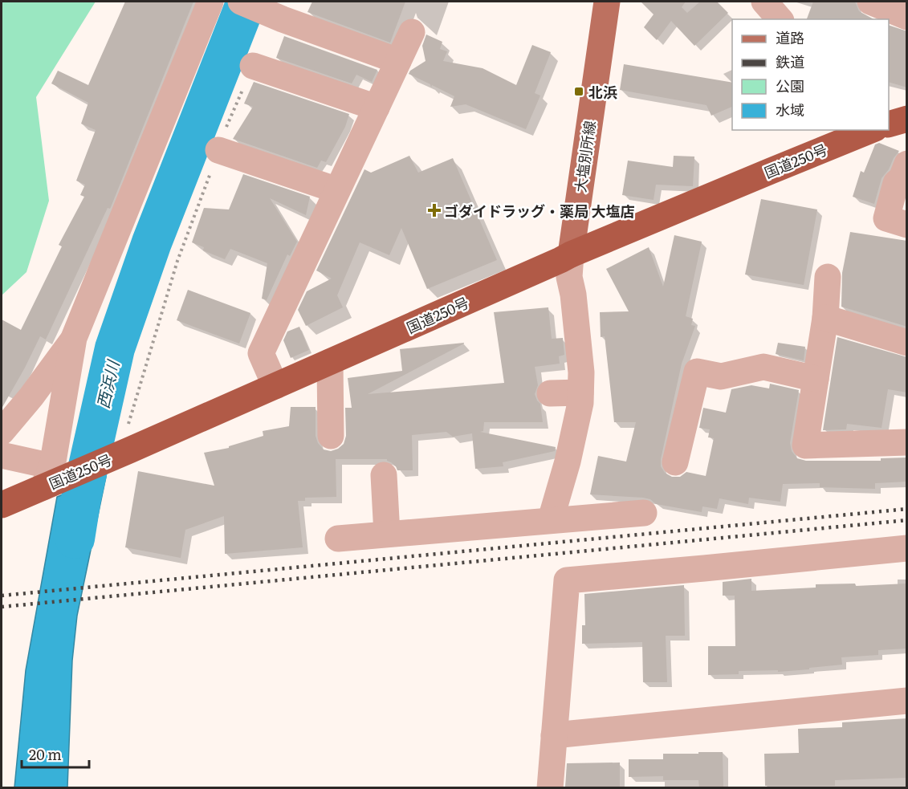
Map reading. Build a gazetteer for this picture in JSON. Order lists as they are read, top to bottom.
{
  "streets": {
    "highway": ["国道250号"],
    "main road": ["大塩別所線"]
  },
  "crossings": [
    ["大塩別所線", "国道250号"]
  ],
  "water": ["西浜川"],
  "places": {
    "transit": ["北浜"],
    "health": ["ゴダイドラッグ・薬局 大塩店"]
  },
  "legend": [
    "道路",
    "鉄道",
    "公園",
    "水域"
  ],
  "scale_bar": "20 m"
}
